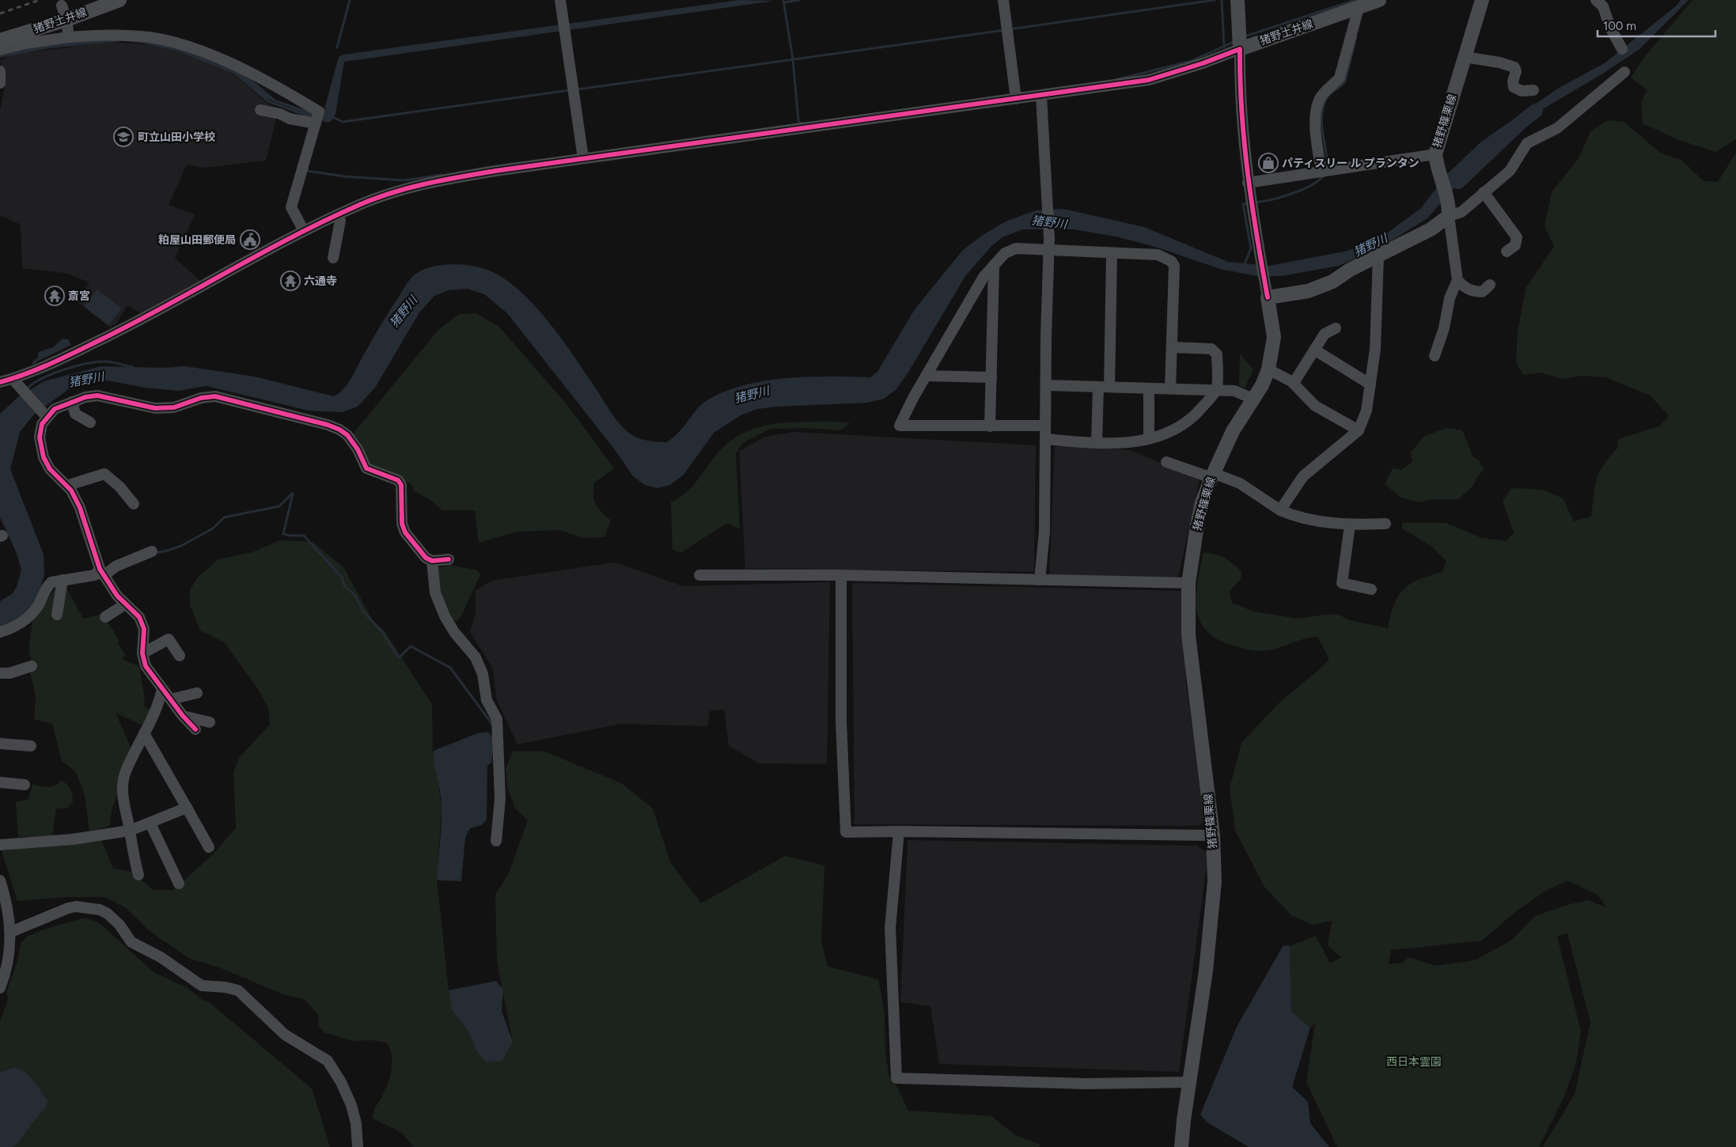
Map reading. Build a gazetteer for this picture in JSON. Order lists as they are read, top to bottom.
{
  "streets": {
    "main road": ["猪野土井線", "猪野篠栗線"]
  },
  "water": ["猪野川"],
  "parks": ["西日本霊園"],
  "places": {
    "school or university": ["町立山田小学校"],
    "shop": ["パティスリー ル プランタン"],
    "public building": ["粕屋山田郵便局"],
    "temple": ["六通寺", "斎宮"]
  },
  "scale_bar": "100 m"
}
